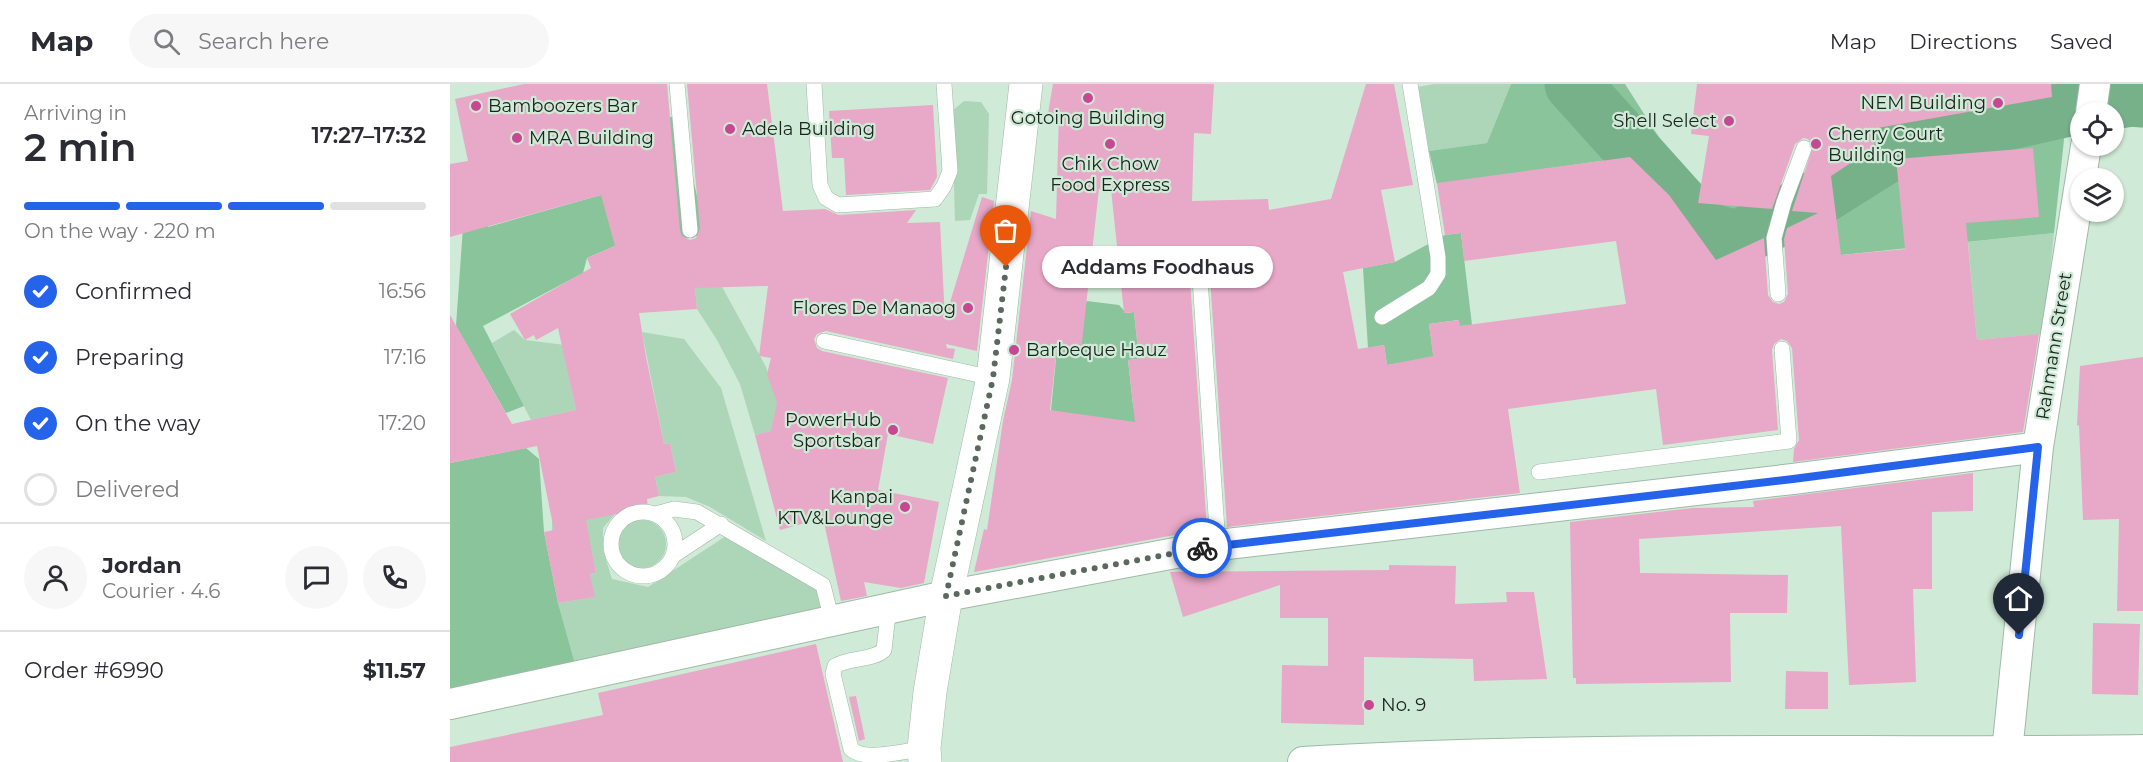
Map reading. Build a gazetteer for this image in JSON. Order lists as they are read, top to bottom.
{
  "streets": {
    "street": ["Rahmann Street"]
  },
  "places": [
    "Gotoing Building",
    "NEM Building",
    "Bamboozers Bar",
    "Shell Select",
    "Adela Building",
    "MRA Building",
    "Chik Chow Food Express",
    "Cherry Court Building",
    "Addams Foodhaus",
    "Flores De Manaog",
    "Barbeque Hauz",
    "PowerHub Sportsbar",
    "Kanpai KTV&Lounge",
    "No. 9"
  ],
  "page": {
    "header": "Map",
    "search": "Search here",
    "nav": ["Map", "Directions", "Saved"],
    "heading": ["2 min", "Arriving in", "17:27–17:32"],
    "panel": [
      "Jordan",
      "Courier · 4.6",
      "Order #6990",
      "$11.57"
    ],
    "bar": "On the way · 220 m",
    "bubble": "Addams Foodhaus",
    "list": [
      ["Confirmed", "16:56"],
      ["Preparing", "17:16"],
      ["On the way", "17:20"],
      "Delivered"
    ]
  }
}
